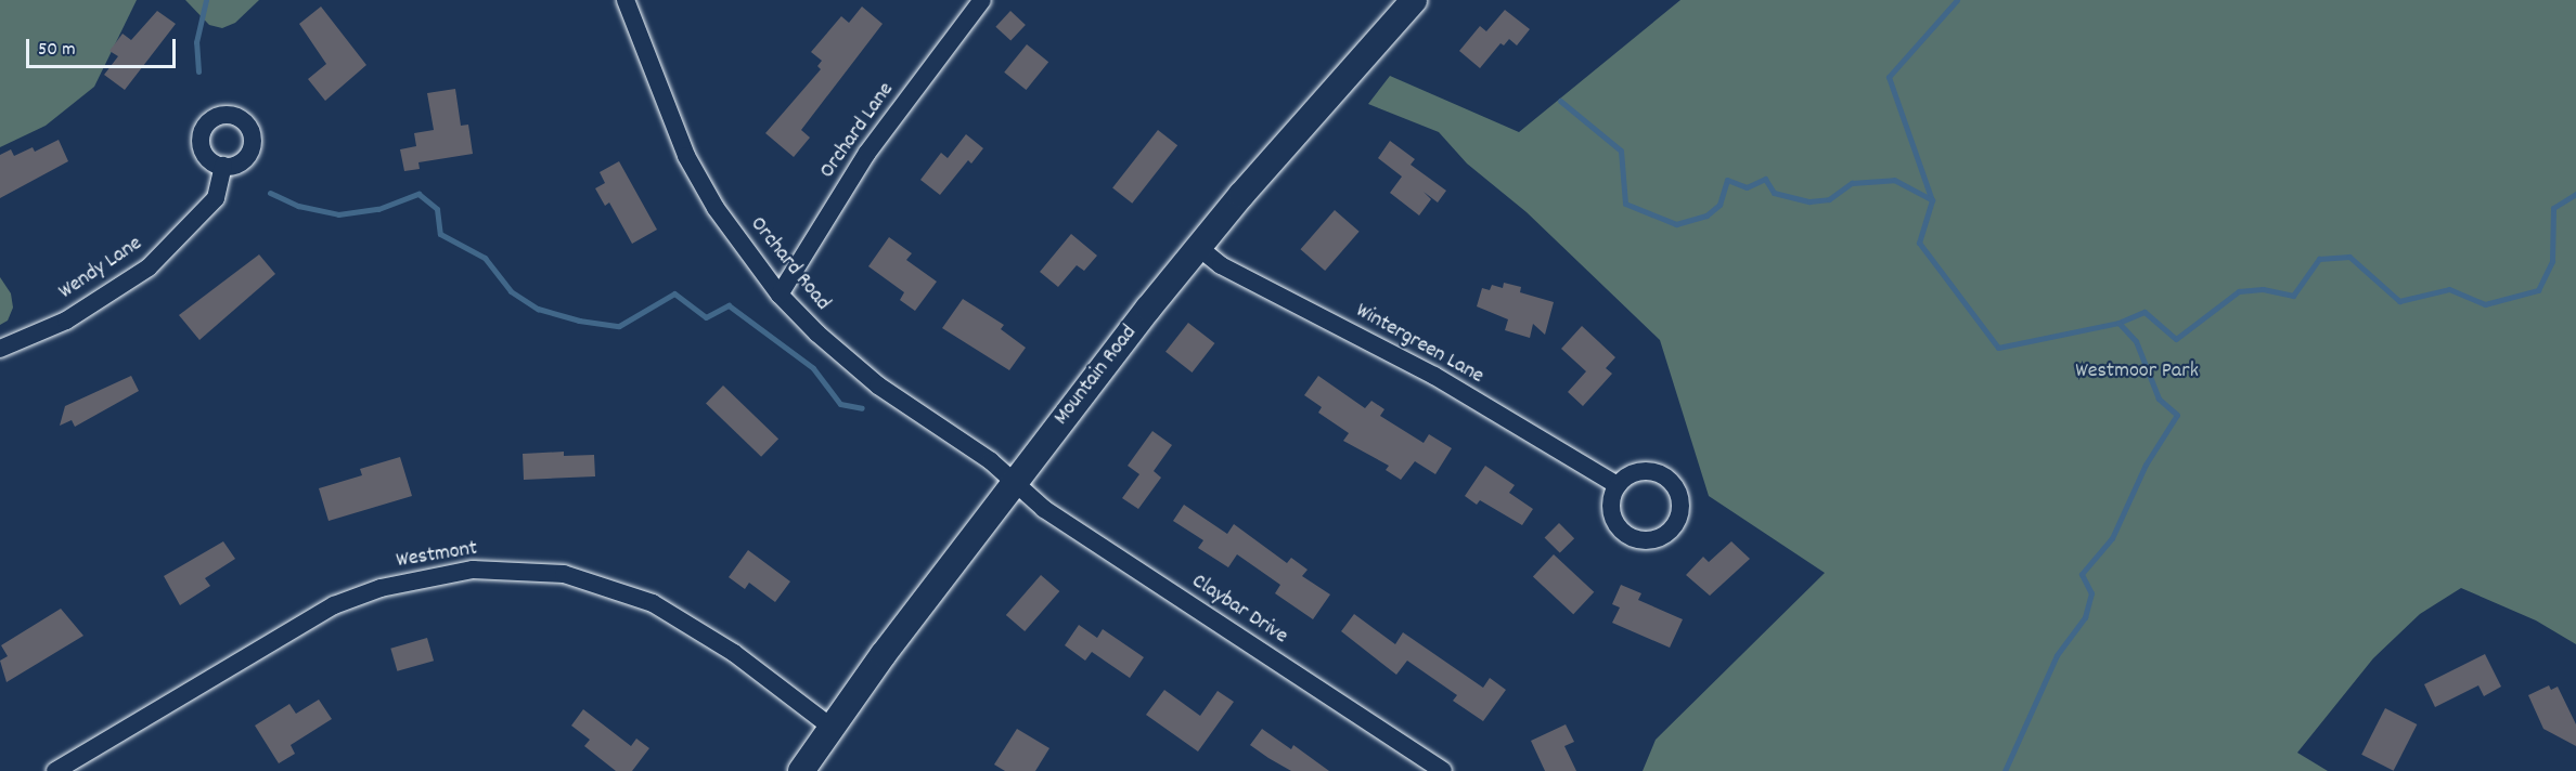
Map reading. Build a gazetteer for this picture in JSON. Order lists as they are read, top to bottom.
{
  "streets": {
    "main road": ["Mountain Road"],
    "street": [
      "Orchard Lane",
      "Orchard Road",
      "Wendy Lane",
      "Wintergreen Lane",
      "Westmont",
      "Claybar Drive"
    ]
  },
  "crossings": [
    ["Orchard Lane", "Orchard Road"],
    ["Orchard Road", "Mountain Road"],
    ["Orchard Road", "Claybar Drive"],
    ["Wintergreen Lane", "Mountain Road"],
    ["Mountain Road", "Westmont"],
    ["Mountain Road", "Claybar Drive"]
  ],
  "parks": ["Westmoor Park"],
  "scale_bar": "50 m"
}
